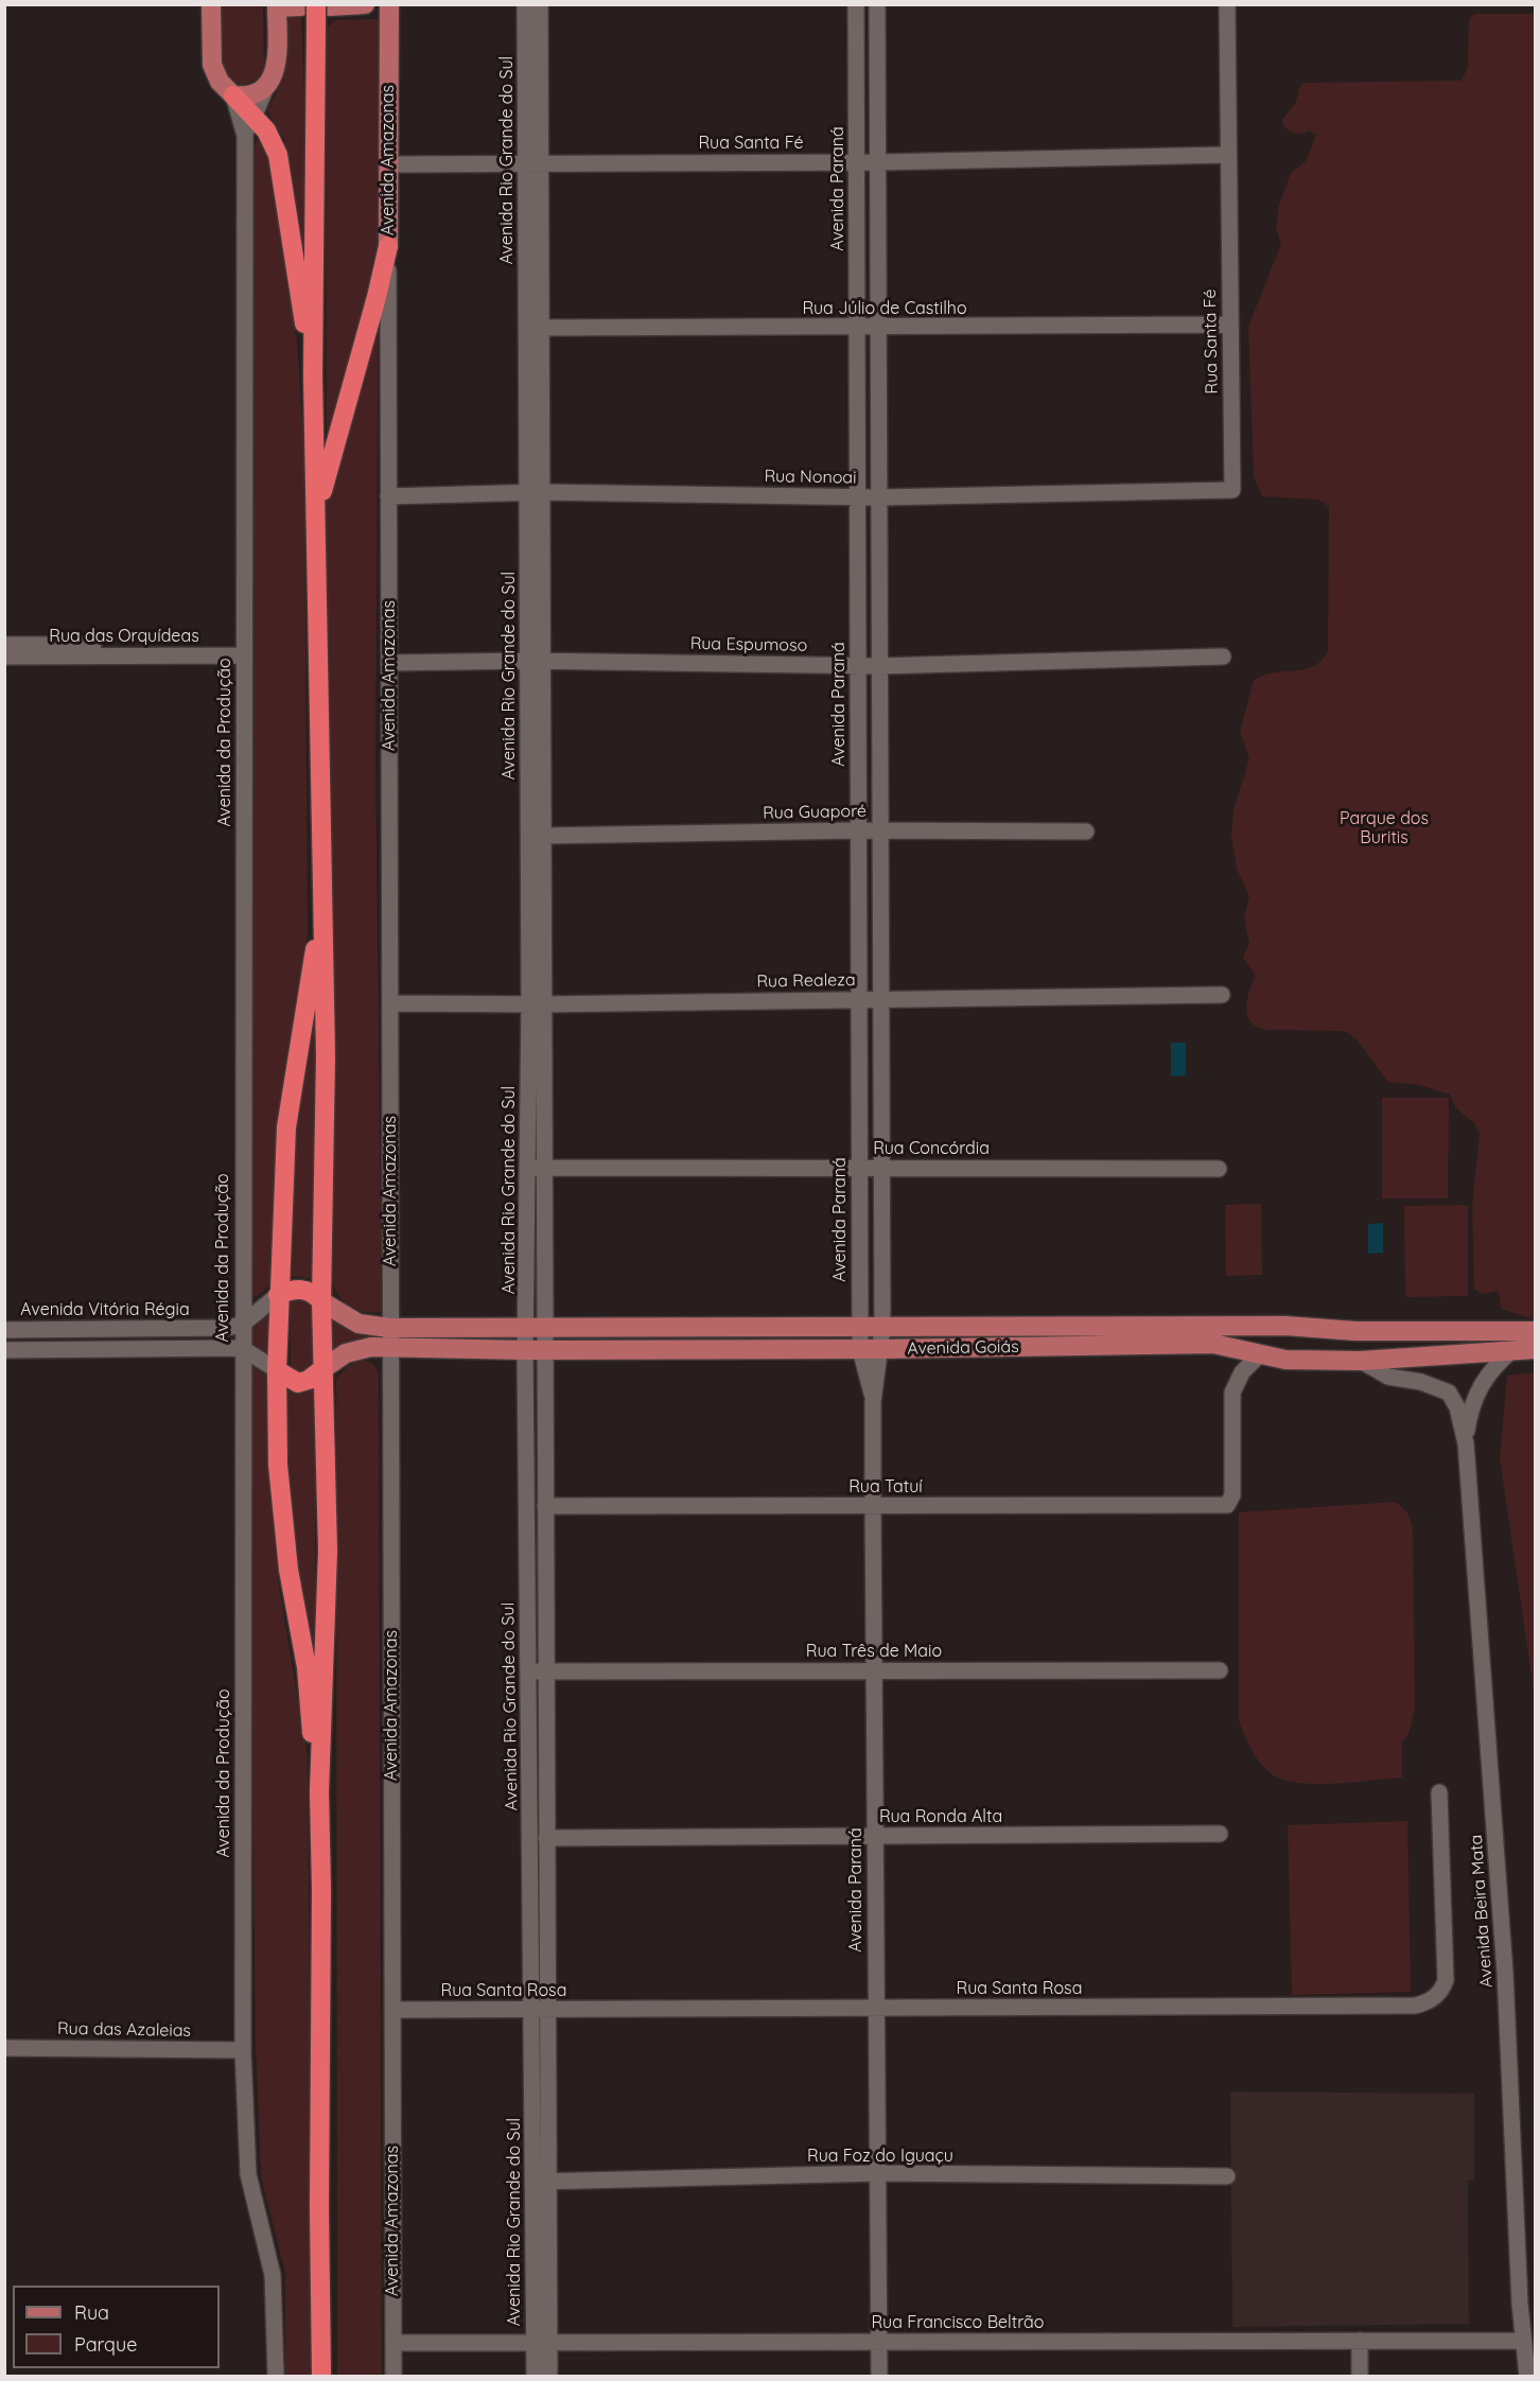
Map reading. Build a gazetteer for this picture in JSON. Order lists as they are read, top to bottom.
{
  "streets": {
    "main road": ["Avenida Amazonas", "Avenida Goiás"],
    "street": [
      "Rua Santa Fé",
      "Avenida Rio Grande do Sul",
      "Avenida Paraná",
      "Rua Júlio de Castilho",
      "Rua Nonoai",
      "Rua das Orquídeas",
      "Rua Espumoso",
      "Avenida da Produção",
      "Rua Guaporé",
      "Rua Realeza",
      "Rua Concórdia",
      "Avenida Vitória Régia",
      "Rua Tatuí",
      "Rua Três de Maio",
      "Rua Ronda Alta",
      "Avenida Beira Mata",
      "Rua Santa Rosa",
      "Rua das Azaleias",
      "Rua Foz do Iguaçu",
      "Rua Francisco Beltrão"
    ]
  },
  "crossings": [
    ["Rua Santa Fé", "Avenida Amazonas"],
    ["Rua Santa Fé", "Avenida Rio Grande do Sul"],
    ["Rua Santa Fé", "Avenida Paraná"],
    ["Rua Santa Fé", "Rua Júlio de Castilho"],
    ["Rua Santa Fé", "Rua Nonoai"],
    ["Avenida Amazonas", "Rua Nonoai"],
    ["Avenida Amazonas", "Rua Espumoso"],
    ["Avenida Amazonas", "Rua Realeza"],
    ["Avenida Amazonas", "Avenida Goiás"],
    ["Avenida Amazonas", "Rua Santa Rosa"],
    ["Avenida Amazonas", "Rua Francisco Beltrão"],
    ["Avenida Rio Grande do Sul", "Rua Júlio de Castilho"],
    ["Avenida Rio Grande do Sul", "Rua Nonoai"],
    ["Avenida Rio Grande do Sul", "Rua Espumoso"],
    ["Avenida Rio Grande do Sul", "Rua Guaporé"],
    ["Avenida Rio Grande do Sul", "Rua Realeza"],
    ["Avenida Rio Grande do Sul", "Rua Concórdia"],
    ["Avenida Rio Grande do Sul", "Avenida Goiás"],
    ["Avenida Rio Grande do Sul", "Rua Tatuí"],
    ["Avenida Rio Grande do Sul", "Rua Três de Maio"],
    ["Avenida Rio Grande do Sul", "Rua Ronda Alta"],
    ["Avenida Rio Grande do Sul", "Rua Santa Rosa"],
    ["Avenida Rio Grande do Sul", "Rua Foz do Iguaçu"],
    ["Avenida Rio Grande do Sul", "Rua Francisco Beltrão"],
    ["Avenida Paraná", "Rua Júlio de Castilho"],
    ["Avenida Paraná", "Rua Nonoai"],
    ["Avenida Paraná", "Rua Espumoso"],
    ["Avenida Paraná", "Rua Guaporé"],
    ["Avenida Paraná", "Rua Realeza"],
    ["Avenida Paraná", "Rua Concórdia"],
    ["Avenida Paraná", "Avenida Goiás"],
    ["Avenida Paraná", "Rua Tatuí"],
    ["Avenida Paraná", "Rua Três de Maio"],
    ["Avenida Paraná", "Rua Ronda Alta"],
    ["Avenida Paraná", "Rua Santa Rosa"],
    ["Avenida Paraná", "Rua Foz do Iguaçu"],
    ["Avenida Paraná", "Rua Francisco Beltrão"],
    ["Rua das Orquídeas", "Avenida da Produção"],
    ["Avenida da Produção", "Avenida Vitória Régia"],
    ["Avenida da Produção", "Rua das Azaleias"],
    ["Avenida Goiás", "Rua Tatuí"],
    ["Avenida Goiás", "Avenida Beira Mata"],
    ["Avenida Beira Mata", "Rua Francisco Beltrão"]
  ],
  "parks": ["Parque dos Buritis"],
  "legend": ["Rua", "Parque"]
}
